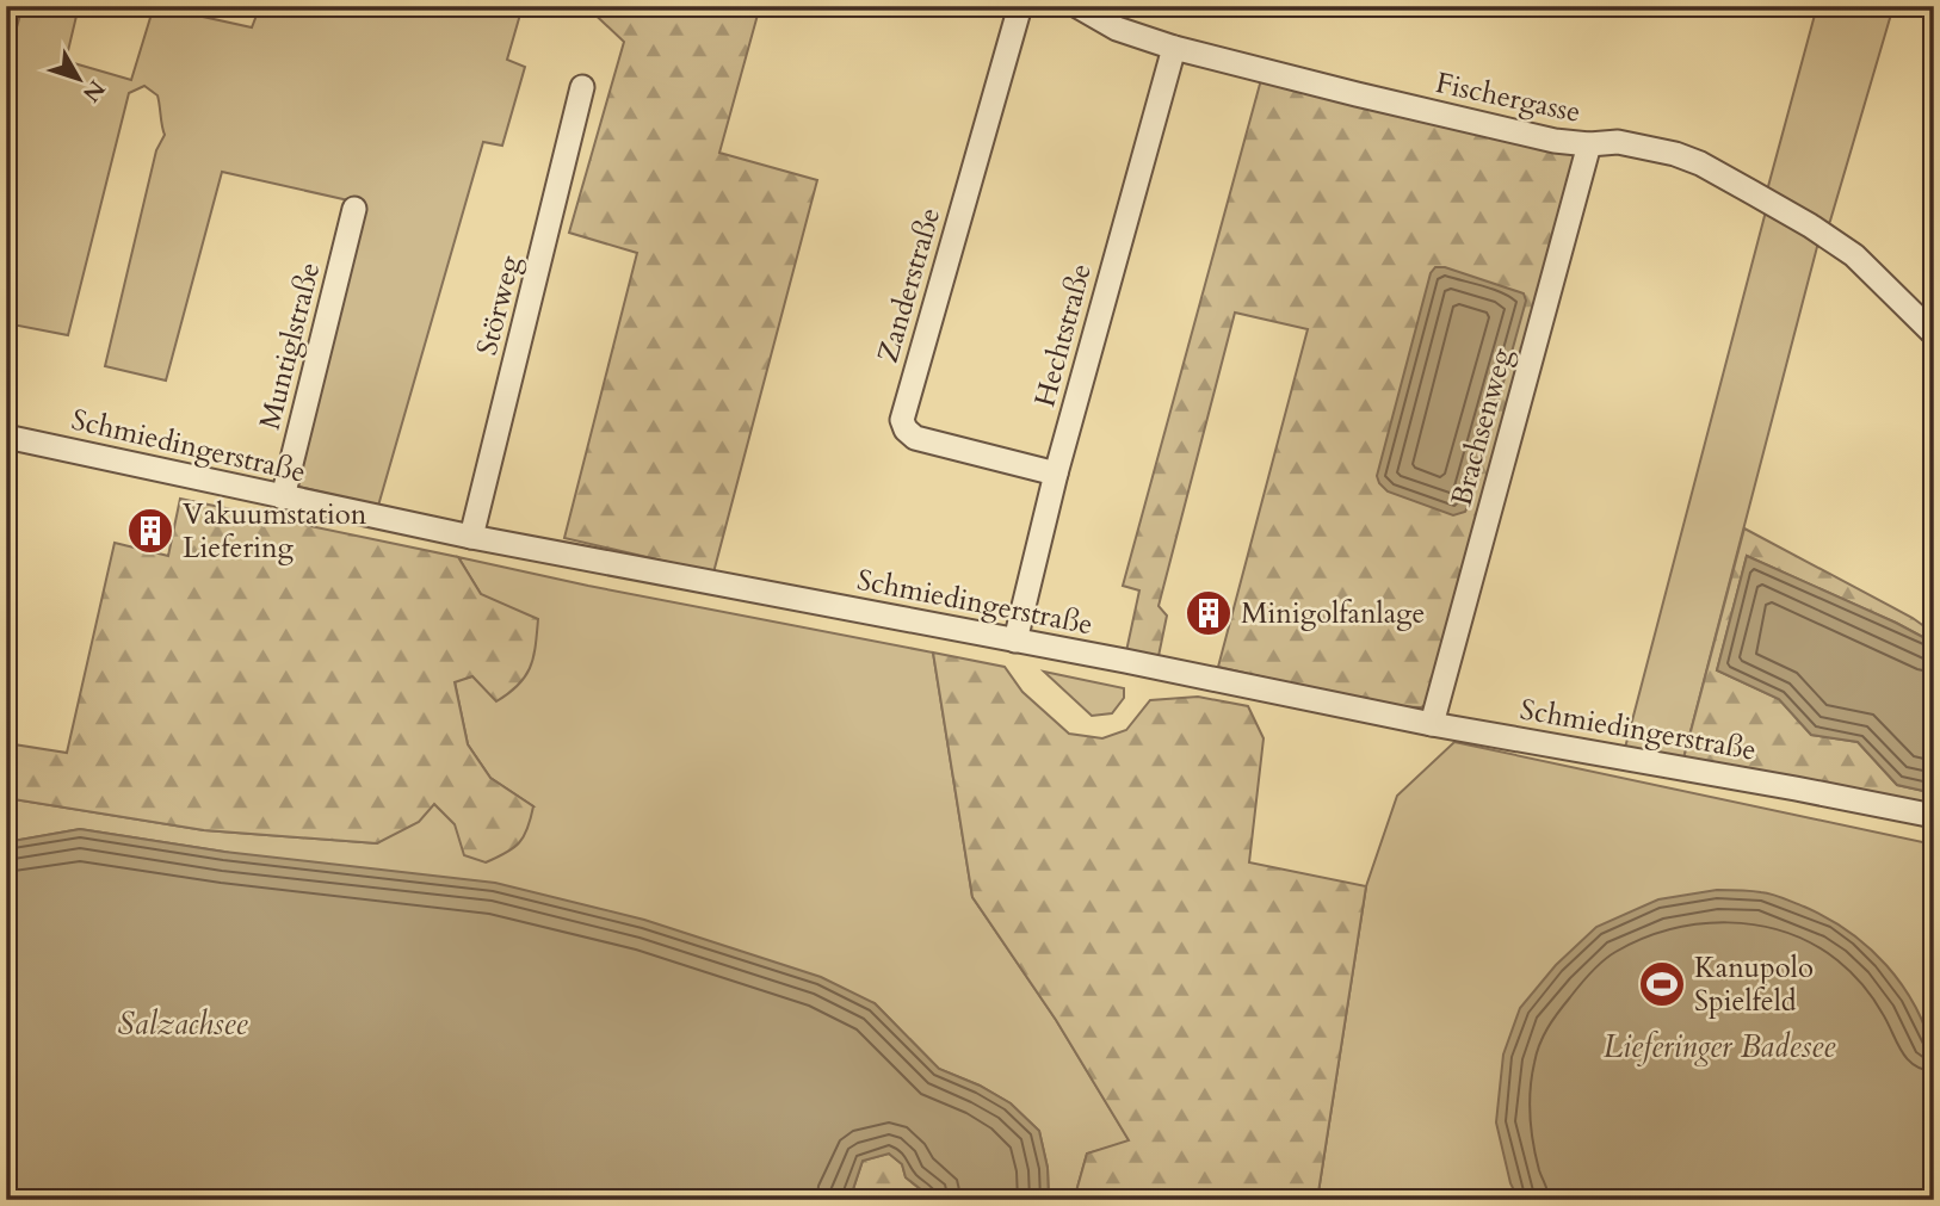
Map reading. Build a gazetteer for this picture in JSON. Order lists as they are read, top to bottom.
{
  "streets": {
    "street": [
      "Fischergasse",
      "Zanderstraße",
      "Störweg",
      "Hechtstraße",
      "Muntiglstraße",
      "Brachsenweg",
      "Schmiedingerstraße"
    ]
  },
  "crossings": [
    ["Fischergasse", "Hechtstraße"],
    ["Fischergasse", "Brachsenweg"],
    ["Zanderstraße", "Hechtstraße"],
    ["Störweg", "Schmiedingerstraße"],
    ["Hechtstraße", "Schmiedingerstraße"],
    ["Muntiglstraße", "Schmiedingerstraße"],
    ["Brachsenweg", "Schmiedingerstraße"]
  ],
  "water": ["Salzachsee", "Lieferinger Badesee"],
  "places": {
    "building": ["Vakuumstation Liefering", "Minigolfanlage"],
    "sports": ["Kanupolo Spielfeld"]
  },
  "north": "bottom right"
}
